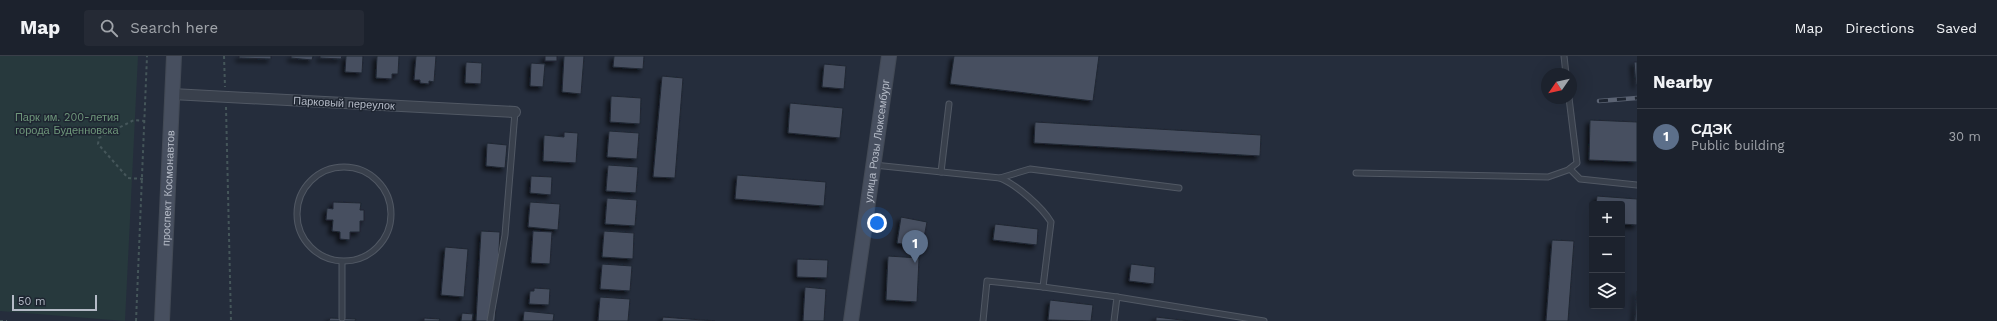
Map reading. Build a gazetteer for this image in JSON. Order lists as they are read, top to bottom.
{
  "streets": {
    "main road": ["улица Розы Люксембург", "проспект Космонавтов"],
    "street": ["Парковый переулок"]
  },
  "crossings": [
    ["Парковый переулок", "проспект Космонавтов"]
  ],
  "parks": ["Парк им. 200-летия города Буденновска"],
  "scale_bar": "50 m",
  "north": "bottom left",
  "page": {
    "header": "Map",
    "search": "Search here",
    "nav": ["Map", "Directions", "Saved"],
    "heading": "Nearby",
    "list": [
      {
        "mark": "1",
        "name": "СДЭК",
        "note": "Public building",
        "value": "30 m"
      }
    ],
    "map_buttons": ["+", "−"],
    "pins": "1",
    "scale": "50 m"
  }
}
